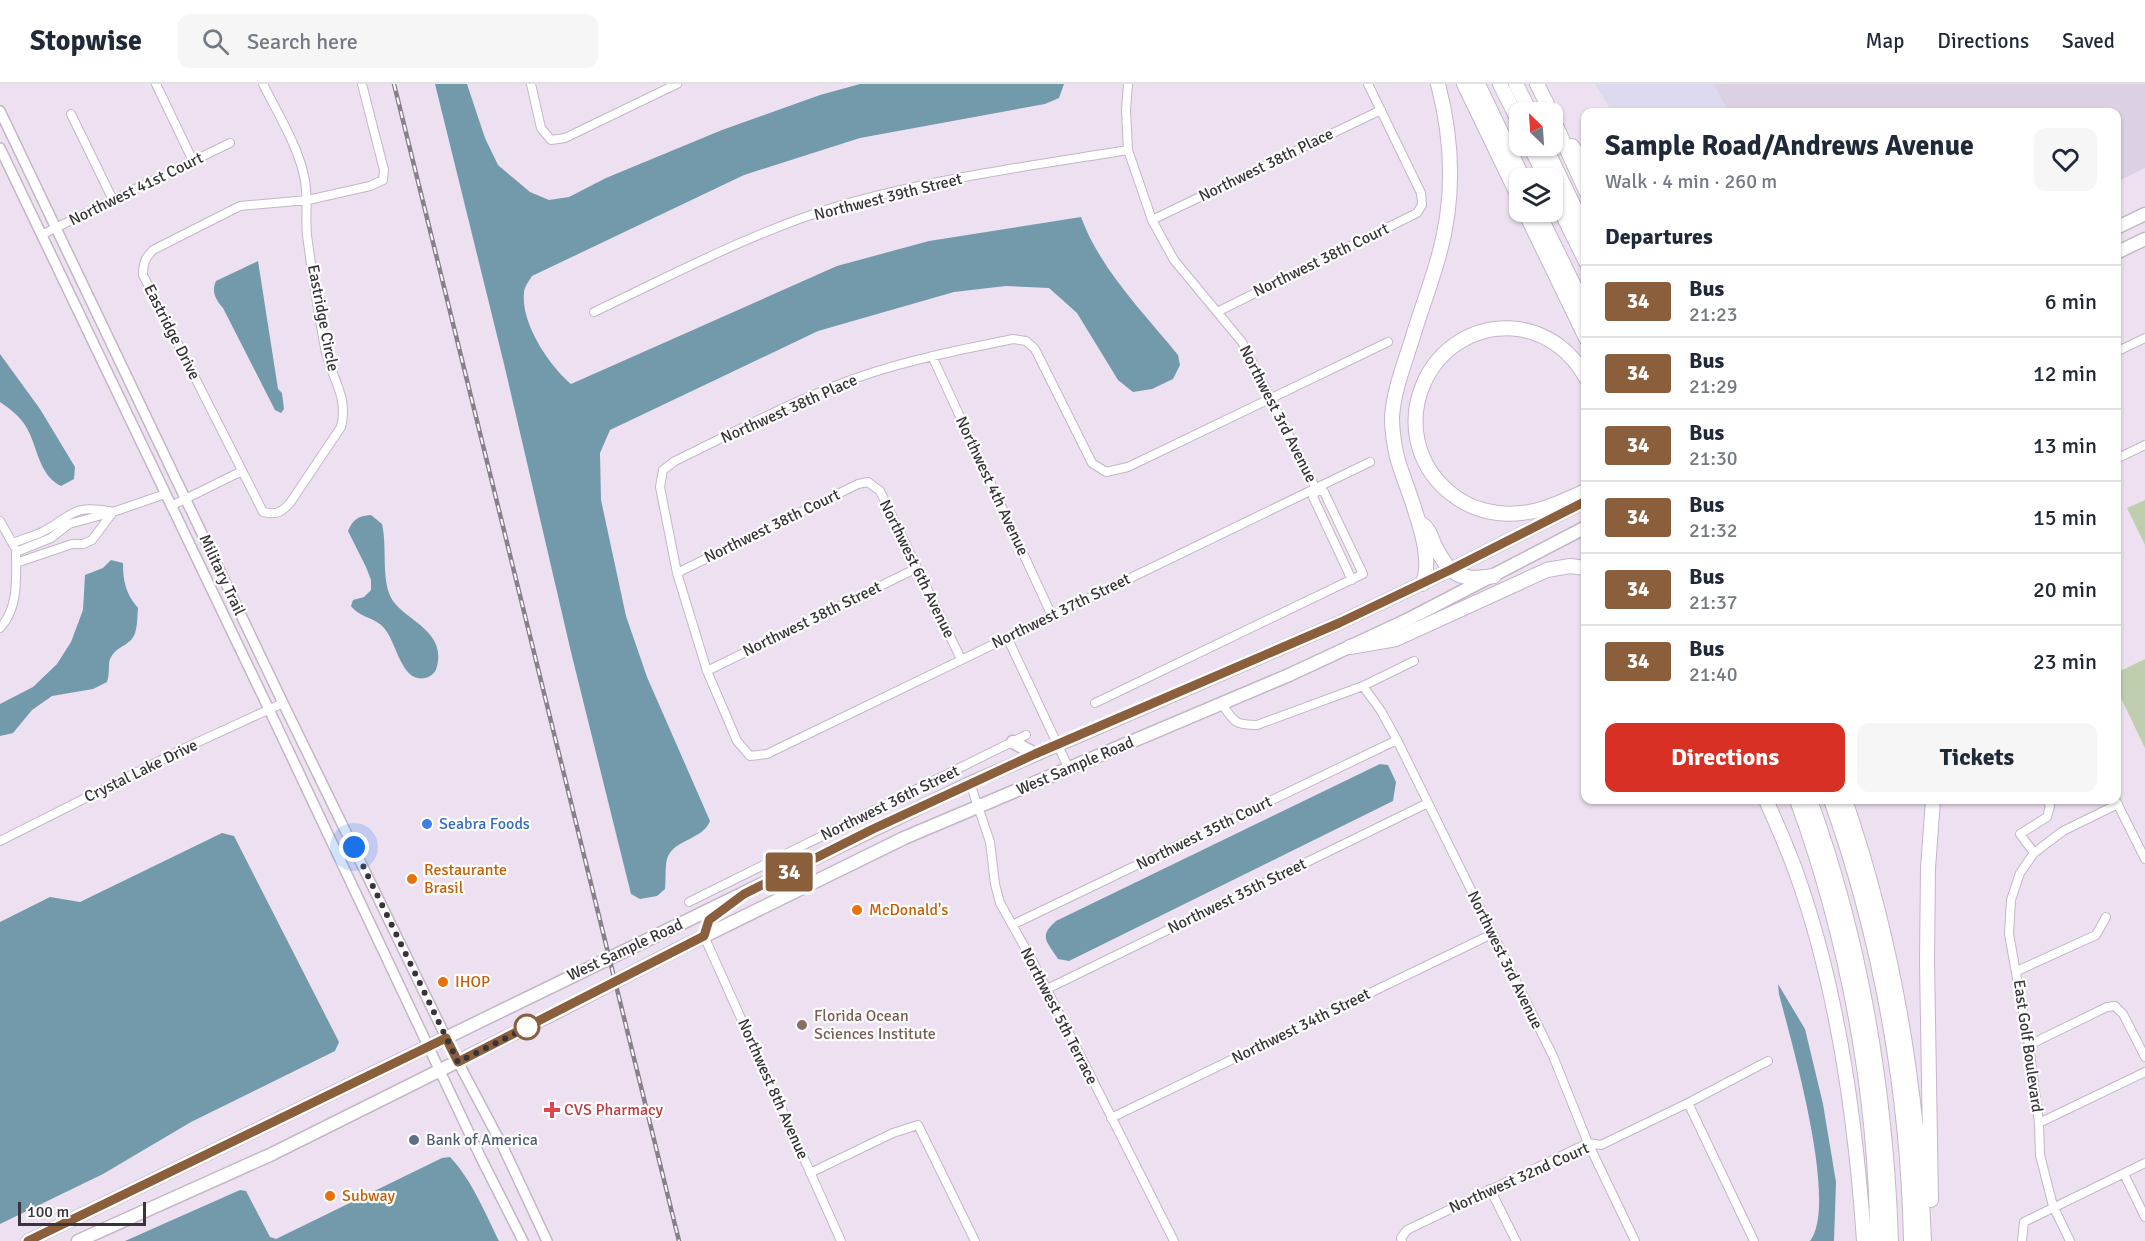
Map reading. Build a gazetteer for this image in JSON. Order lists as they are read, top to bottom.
{
  "streets": {
    "main road": ["West Sample Road"],
    "street": [
      "Northwest 38th Place",
      "Northwest 41st Court",
      "Northwest 39th Street",
      "Northwest 38th Court",
      "Eastridge Circle",
      "Eastridge Drive",
      "Northwest 3rd Avenue",
      "Northwest 4th Avenue",
      "Northwest 6th Avenue",
      "Military Trail",
      "Northwest 37th Street",
      "Northwest 38th Street",
      "Crystal Lake Drive",
      "Northwest 36th Street",
      "Northwest 35th Court",
      "Northwest 35th Street",
      "Northwest 5th Terrace",
      "Northwest 34th Street",
      "East Golf Boulevard",
      "Northwest 8th Avenue",
      "Northwest 32nd Court"
    ]
  },
  "crossings": [
    ["Northwest 38th Place", "Northwest 38th Court"],
    ["Northwest 38th Place", "Northwest 3rd Avenue"],
    ["Northwest 38th Place", "Northwest 4th Avenue"],
    ["Northwest 41st Court", "Military Trail"],
    ["Northwest 39th Street", "Northwest 3rd Avenue"],
    ["Northwest 38th Court", "Northwest 3rd Avenue"],
    ["Northwest 38th Court", "Northwest 6th Avenue"],
    ["Eastridge Circle", "Eastridge Drive"],
    ["Northwest 3rd Avenue", "Northwest 37th Street"],
    ["Northwest 3rd Avenue", "Northwest 35th Court"],
    ["Northwest 3rd Avenue", "Northwest 35th Street"],
    ["Northwest 3rd Avenue", "Northwest 34th Street"],
    ["Northwest 3rd Avenue", "Northwest 32nd Court"],
    ["Northwest 4th Avenue", "Northwest 37th Street"],
    ["Northwest 6th Avenue", "Northwest 37th Street"],
    ["Northwest 6th Avenue", "Northwest 38th Street"],
    ["Military Trail", "West Sample Road"],
    ["Military Trail", "Crystal Lake Drive"],
    ["Northwest 37th Street", "Northwest 38th Street"],
    ["West Sample Road", "Northwest 5th Terrace"],
    ["West Sample Road", "Northwest 8th Avenue"],
    ["Northwest 35th Court", "Northwest 5th Terrace"],
    ["Northwest 35th Street", "Northwest 5th Terrace"],
    ["Northwest 5th Terrace", "Northwest 34th Street"]
  ],
  "places": {
    "other": [
      "Seabra Foods",
      "Restaurante Brasil",
      "McDonald's",
      "IHOP",
      "Florida Ocean Sciences Institute",
      "Bank of America",
      "Subway"
    ],
    "health": ["CVS Pharmacy"]
  },
  "lines": ["bus line 34"],
  "scale_bar": "100 m",
  "north": "top left",
  "page": {
    "header": "Stopwise",
    "search": "Search here",
    "nav": ["Map", "Directions", "Saved"],
    "on_map": "34",
    "heading": [
      ["Sample Road/Andrews Avenue", "Walk · 4 min · 260 m"],
      "Departures"
    ],
    "list": [
      {
        "mark": "34",
        "name": "Bus",
        "note": "21:23",
        "value": "6 min"
      },
      {
        "mark": "34",
        "name": "Bus",
        "note": "21:29",
        "value": "12 min"
      },
      {
        "mark": "34",
        "name": "Bus",
        "note": "21:30",
        "value": "13 min"
      },
      {
        "mark": "34",
        "name": "Bus",
        "note": "21:32",
        "value": "15 min"
      },
      {
        "mark": "34",
        "name": "Bus",
        "note": "21:37",
        "value": "20 min"
      },
      {
        "mark": "34",
        "name": "Bus",
        "note": "21:40",
        "value": "23 min"
      }
    ],
    "buttons": ["Directions", "Tickets"],
    "scale": "100 m"
  }
}
